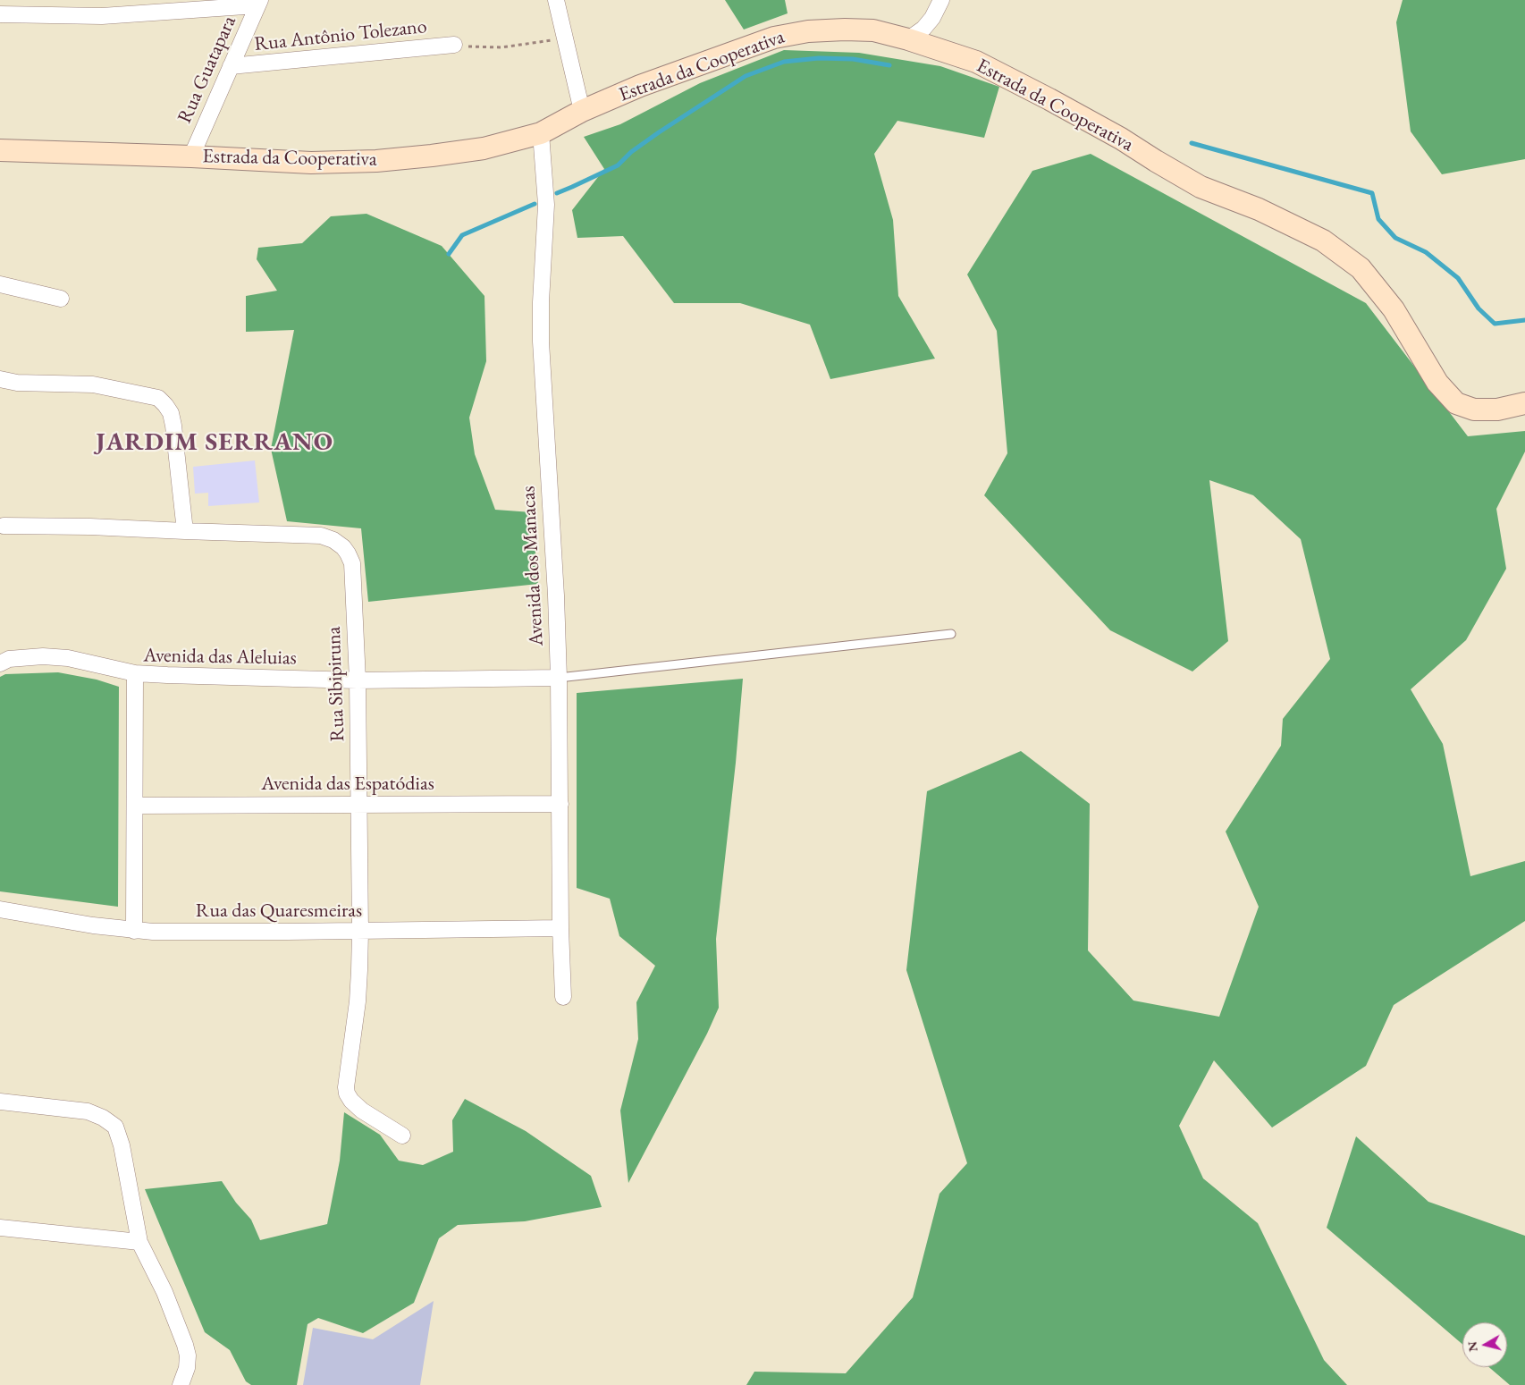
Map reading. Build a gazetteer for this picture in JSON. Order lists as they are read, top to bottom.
{
  "streets": {
    "main road": ["Estrada da Cooperativa"],
    "street": [
      "Rua Antônio Tolezano",
      "Rua Guatapara",
      "Avenida dos Manacas",
      "Avenida das Aleluias",
      "Rua Sibipiruna",
      "Avenida das Espatódias",
      "Rua das Quaresmeiras"
    ]
  },
  "crossings": [
    ["Rua Antônio Tolezano", "Rua Guatapara"],
    ["Estrada da Cooperativa", "Rua Guatapara"],
    ["Estrada da Cooperativa", "Avenida dos Manacas"],
    ["Avenida dos Manacas", "Avenida das Aleluias"],
    ["Avenida dos Manacas", "Avenida das Espatódias"],
    ["Avenida dos Manacas", "Rua das Quaresmeiras"],
    ["Avenida das Aleluias", "Rua Sibipiruna"],
    ["Avenida das Aleluias", "Avenida das Espatódias"],
    ["Avenida das Aleluias", "Rua das Quaresmeiras"],
    ["Rua Sibipiruna", "Avenida das Espatódias"],
    ["Rua Sibipiruna", "Rua das Quaresmeiras"]
  ],
  "districts": ["JARDIM SERRANO"],
  "north": "left"
}
